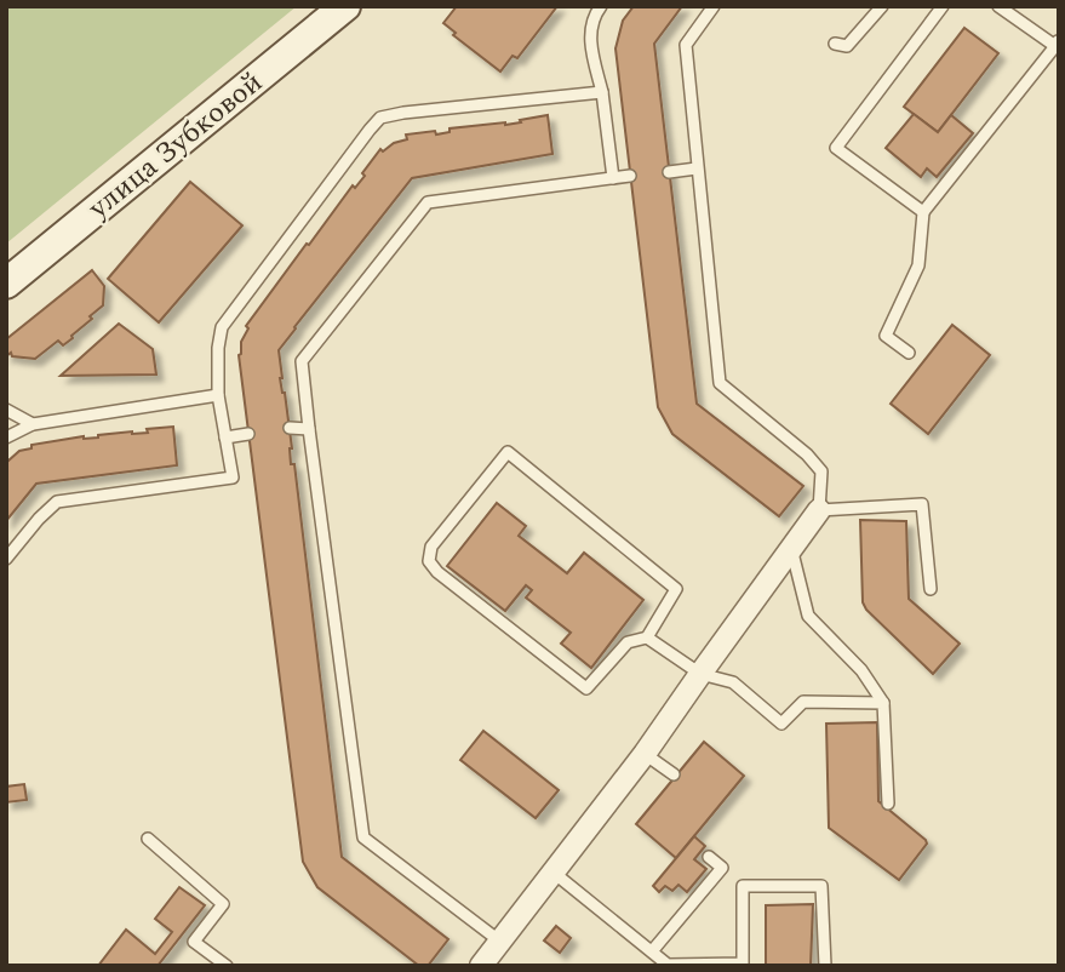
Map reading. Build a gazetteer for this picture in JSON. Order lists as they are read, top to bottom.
{
  "streets": {
    "street": ["улица Зубковой"]
  }
}
